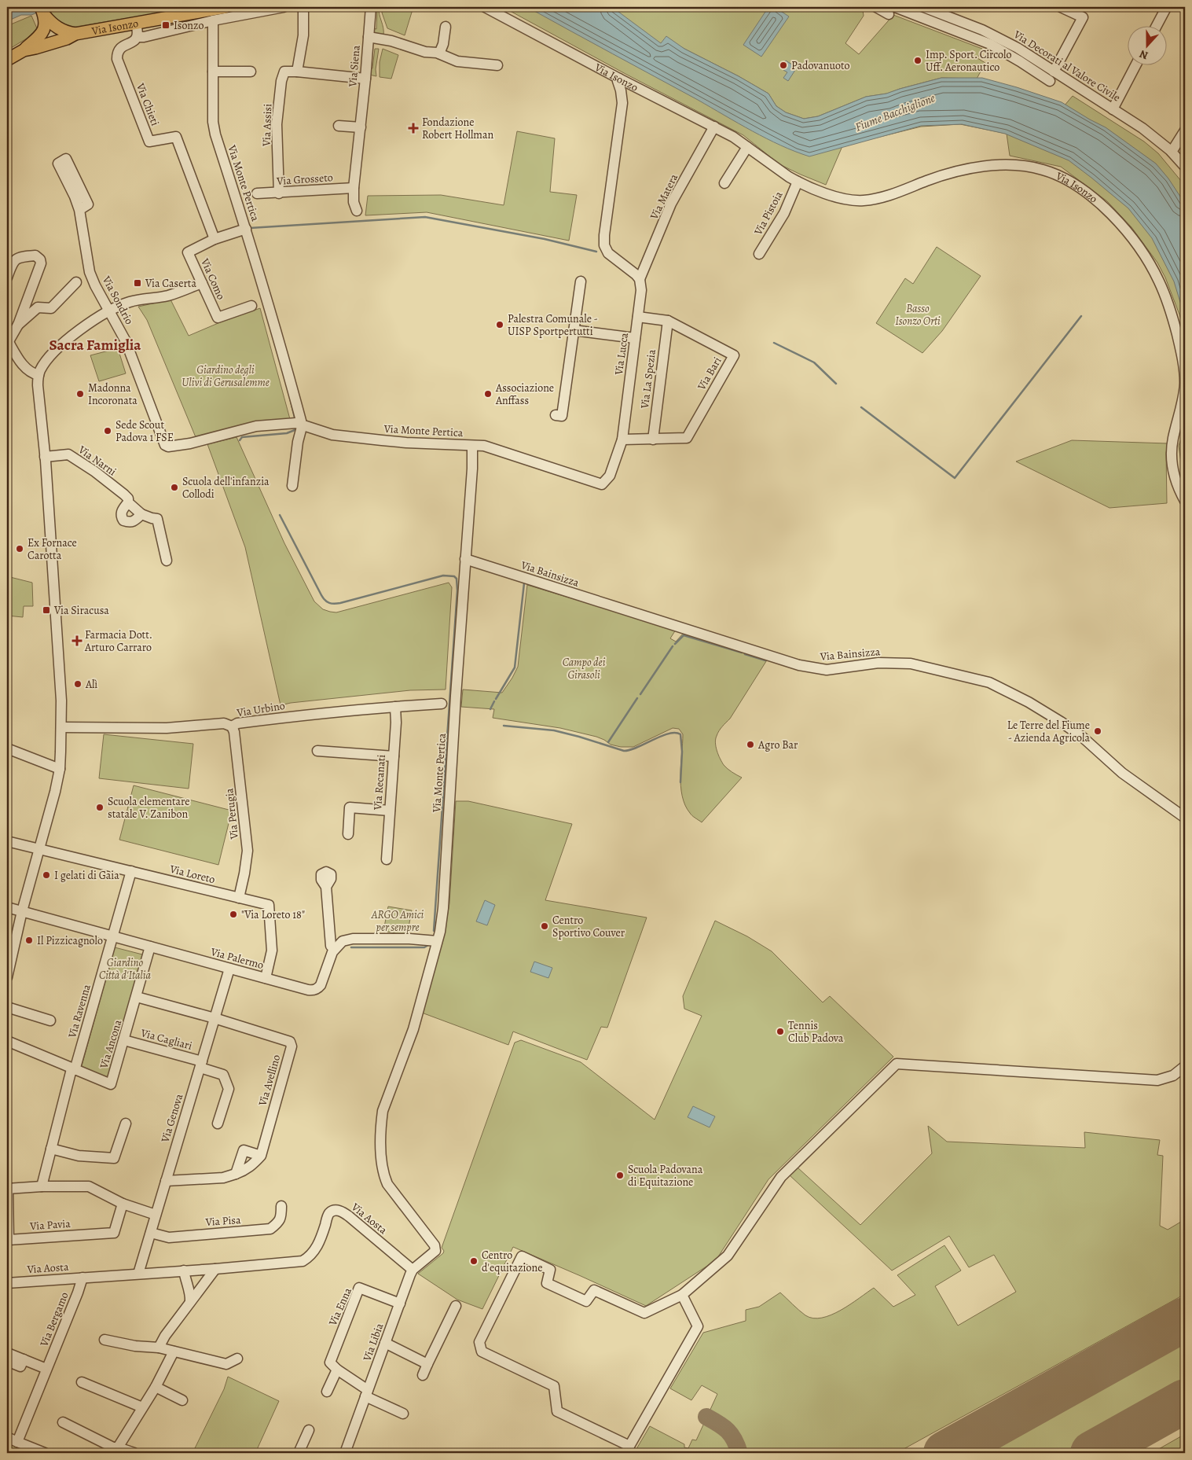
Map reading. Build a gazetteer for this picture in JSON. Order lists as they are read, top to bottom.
{
  "streets": {
    "main road": ["Via Isonzo"],
    "street": [
      "Via Siena",
      "Via Decorati al Valore Civile",
      "Via Chieti",
      "Via Assisi",
      "Via Grosseto",
      "Via Monte Pertica",
      "Via Matera",
      "Via Pistoia",
      "Via Como",
      "Via Sondrio",
      "Via Lucca",
      "Via Bari",
      "Via La Spezia",
      "Via Narni",
      "Via Bainsizza",
      "Via Urbino",
      "Via Recanati",
      "Via Perugia",
      "Via Loreto",
      "Via Palermo",
      "Via Ravenna",
      "Via Cagliari",
      "Via Ancona",
      "Via Avellino",
      "Via Genova",
      "Via Aosta",
      "Via Pisa",
      "Via Pavia",
      "Via Enna",
      "Via Bergamo",
      "Via Libia"
    ]
  },
  "crossings": [
    ["Via Isonzo", "Via Matera"],
    ["Via Isonzo", "Via Pistoia"],
    ["Via Siena", "Via Grosseto"],
    ["Via Chieti", "Via Como"],
    ["Via Assisi", "Via Grosseto"],
    ["Via Monte Pertica", "Via Como"],
    ["Via Monte Pertica", "Via Sondrio"],
    ["Via Monte Pertica", "Via Lucca"],
    ["Via Monte Pertica", "Via Bainsizza"],
    ["Via Monte Pertica", "Via Libia"],
    ["Via Matera", "Via Lucca"],
    ["Via Lucca", "Via Bari"],
    ["Via Bari", "Via La Spezia"],
    ["Via Urbino", "Via Recanati"],
    ["Via Urbino", "Via Perugia"],
    ["Via Perugia", "Via Loreto"],
    ["Via Loreto", "Via Palermo"],
    ["Via Loreto", "Via Ravenna"],
    ["Via Palermo", "Via Ravenna"],
    ["Via Palermo", "Via Ancona"],
    ["Via Palermo", "Via Genova"],
    ["Via Ravenna", "Via Ancona"],
    ["Via Cagliari", "Via Ancona"],
    ["Via Cagliari", "Via Genova"],
    ["Via Avellino", "Via Genova"],
    ["Via Genova", "Via Aosta"],
    ["Via Genova", "Via Pisa"],
    ["Via Aosta", "Via Bergamo"],
    ["Via Aosta", "Via Libia"],
    ["Via Enna", "Via Libia"]
  ],
  "districts": ["Sacra Famiglia"],
  "water": ["Fiume Bacchiglione"],
  "parks": [
    "Basso Isonzo Orti",
    "Giardino degli Ulivi di Gerusalemme",
    "Campo dei Girasoli",
    "ARGO Amici per sempre",
    "Giardino Città d'Italia"
  ],
  "places": {
    "transit": ["Isonzo", "Via Caserta", "Via Siracusa"],
    "other": [
      "Imp. Sport. Circolo Uff. Aeronautico",
      "Padovanuoto",
      "Palestra Comunale - UISP Sportpertutti",
      "Madonna Incoronata",
      "Associazione Anffass",
      "Sede Scout Padova 1 FSE",
      "Scuola dell'infanzia Collodi",
      "Ex Fornace Carotta",
      "Alì",
      "Le Terre del Fiume - Azienda Agricola",
      "Agro Bar",
      "Scuola elementare statale V. Zanibon",
      "I gelati di Gaia",
      "\"Via Loreto 18\"",
      "Centro Sportivo Couver",
      "Il Pizzicagnolo",
      "Tennis Club Padova",
      "Scuola Padovana di Equitazione",
      "Centro d'equitazione"
    ],
    "health": ["Fondazione Robert Hollman", "Farmacia Dott. Arturo Carraro"]
  },
  "north": "bottom"
}
